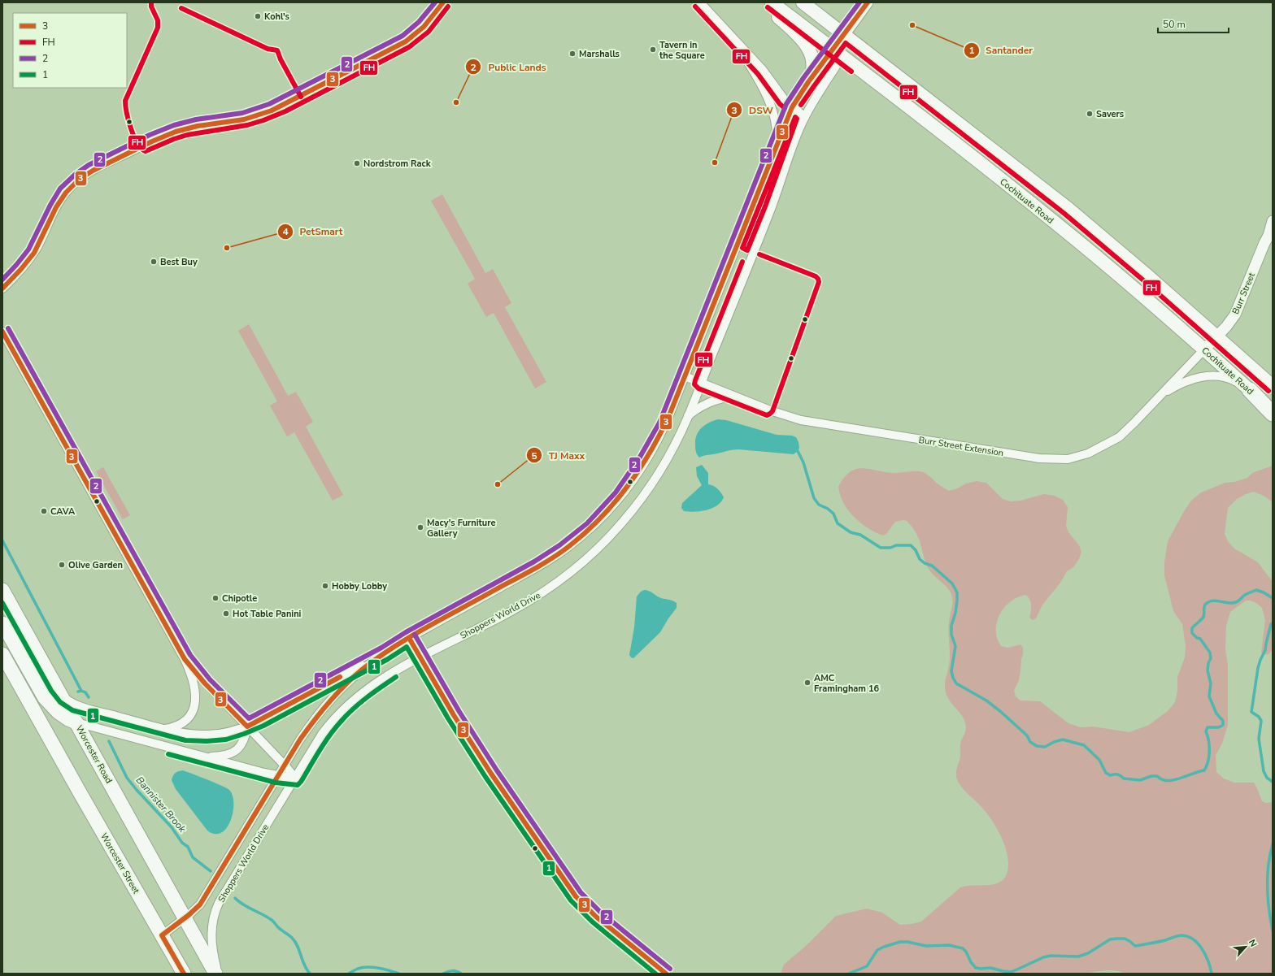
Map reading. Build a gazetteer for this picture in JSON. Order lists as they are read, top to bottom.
{
  "streets": {
    "highway": ["Worcester Road", "Worcester Street"],
    "main road": ["Cochituate Road"],
    "street": ["Burr Street", "Burr Street Extension", "Shoppers World Drive"]
  },
  "crossings": [
    ["Cochituate Road", "Burr Street"],
    ["Cochituate Road", "Burr Street Extension"],
    ["Cochituate Road", "Shoppers World Drive"],
    ["Burr Street", "Burr Street Extension"],
    ["Burr Street Extension", "Shoppers World Drive"],
    ["Shoppers World Drive", "Worcester Road"],
    ["Shoppers World Drive", "Worcester Street"]
  ],
  "water": ["Bannister Brook"],
  "places": [
    "Kohl's",
    "Santander",
    "Tavern in the Square",
    "Marshalls",
    "Public Lands",
    "Savers",
    "DSW",
    "Nordstrom Rack",
    "PetSmart",
    "Best Buy",
    "TJ Maxx",
    "CAVA",
    "Macy's Furniture Gallery",
    "Olive Garden",
    "Hobby Lobby",
    "Chipotle",
    "Hot Table Panini",
    "AMC Framingham 16"
  ],
  "lines": [
    "transit line 3",
    "transit line FH",
    "transit line 2",
    "transit line 1"
  ],
  "legend": [
    "3",
    "FH",
    "2",
    "1"
  ],
  "scale_bar": "50 m",
  "north": "top right"
}
